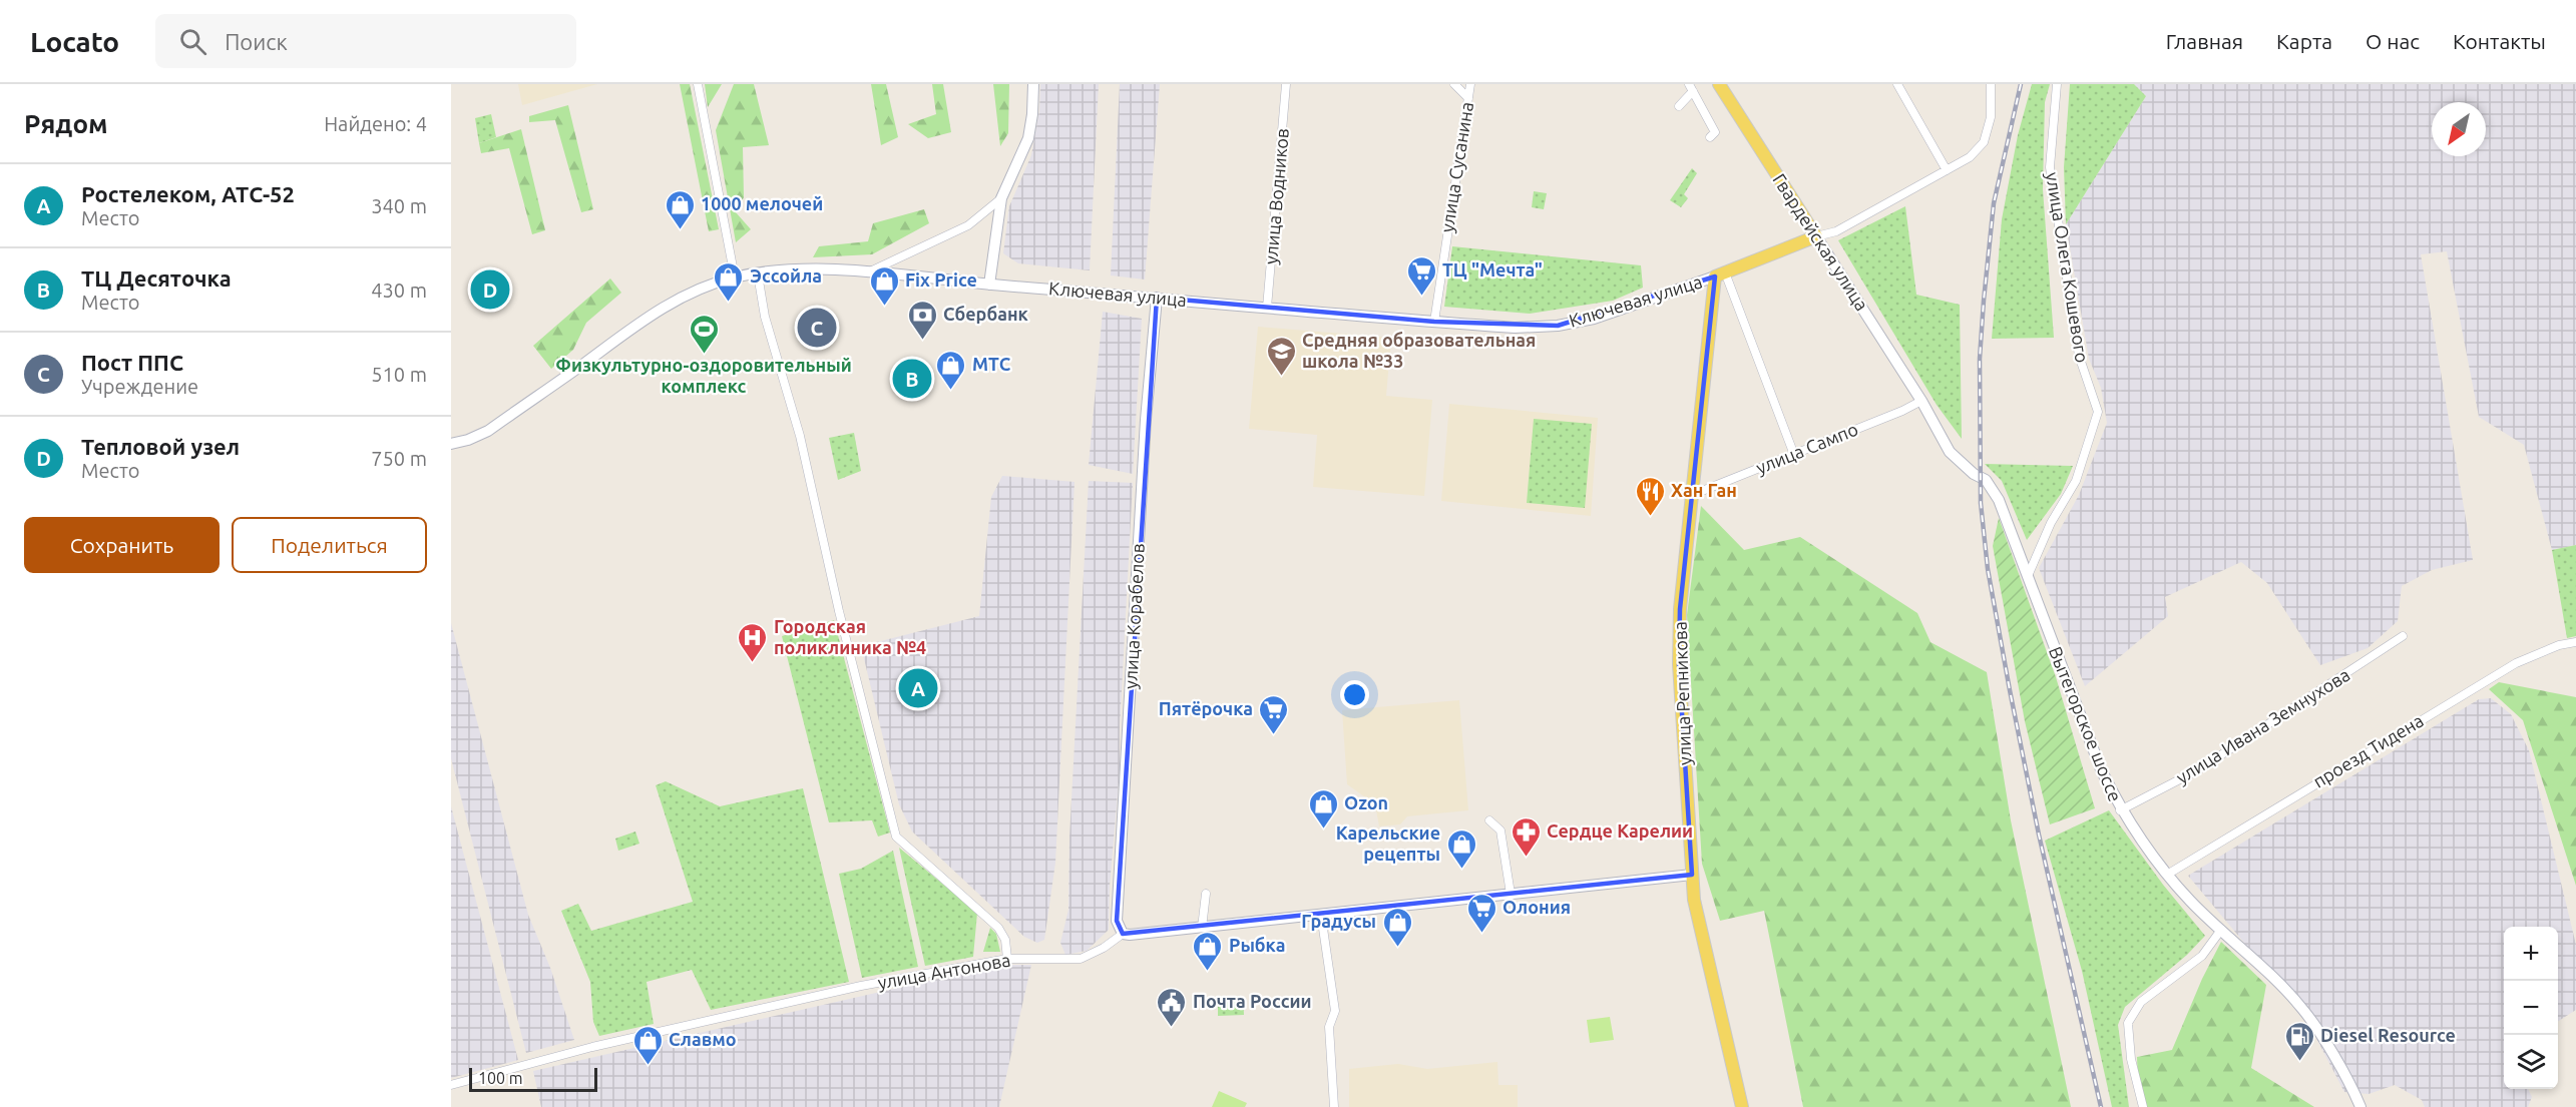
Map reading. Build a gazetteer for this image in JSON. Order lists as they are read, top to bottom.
{
  "streets": {
    "main road": [
      "Гвардейская улица",
      "Ключевая улица",
      "улица Корабелов",
      "улица Репникова",
      "Вытегорское шоссе"
    ],
    "street": [
      "улица Сусанина",
      "улица Водников",
      "улица Олега Кошевого",
      "улица Сампо",
      "улица Ивана Земнухова",
      "проезд Тидена",
      "улица Антонова"
    ]
  },
  "crossings": [
    ["улица Сусанина", "Ключевая улица"],
    ["улица Водников", "Ключевая улица"],
    ["Гвардейская улица", "Ключевая улица"],
    ["Гвардейская улица", "улица Сампо"],
    ["Гвардейская улица", "Вытегорское шоссе"],
    ["улица Олега Кошевого", "Вытегорское шоссе"],
    ["Ключевая улица", "улица Корабелов"],
    ["Ключевая улица", "улица Репникова"],
    ["улица Сампо", "улица Репникова"],
    ["улица Сампо", "Вытегорское шоссе"],
    ["улица Корабелов", "улица Антонова"],
    ["Вытегорское шоссе", "улица Ивана Земнухова"],
    ["Вытегорское шоссе", "проезд Тидена"]
  ],
  "places": {
    "shop": [
      "1000 мелочей",
      "Эссойла",
      "Fix Price",
      "МТС",
      "Ozon",
      "Карельские рецепты",
      "Градусы",
      "Рыбка",
      "Славмо"
    ],
    "supermarket": ["ТЦ \"Мечта\"", "Пятёрочка", "Олония"],
    "bank": ["Сбербанк"],
    "sports": ["Физкультурно-оздоровительный комплекс"],
    "school or university": ["Средняя образовательная школа №33"],
    "restaurant": ["Хан Ган"],
    "hospital": ["Городская поликлиника №4"],
    "pharmacy": ["Сердце Карелии"],
    "public building": ["Почта России"],
    "fuel station": ["Diesel Resource"]
  },
  "scale_bar": "100 m",
  "north": "bottom left",
  "page": {
    "header": "Locato",
    "search": "Поиск",
    "nav": [
      "Главная",
      "Карта",
      "О нас",
      "Контакты"
    ],
    "heading": ["Рядом", "Найдено: 4"],
    "list": [
      {
        "mark": "A",
        "name": "Ростелеком, АТС-52",
        "note": "Место",
        "value": "340 m"
      },
      {
        "mark": "B",
        "name": "ТЦ Десяточка",
        "note": "Место",
        "value": "430 m"
      },
      {
        "mark": "C",
        "name": "Пост ППС",
        "note": "Учреждение",
        "value": "510 m"
      },
      {
        "mark": "D",
        "name": "Тепловой узел",
        "note": "Место",
        "value": "750 m"
      }
    ],
    "pins": [
      "D",
      "C",
      "B",
      "A"
    ],
    "buttons": ["Сохранить", "Поделиться"],
    "map_buttons": ["+", "−"],
    "scale": "100 m"
  }
}
